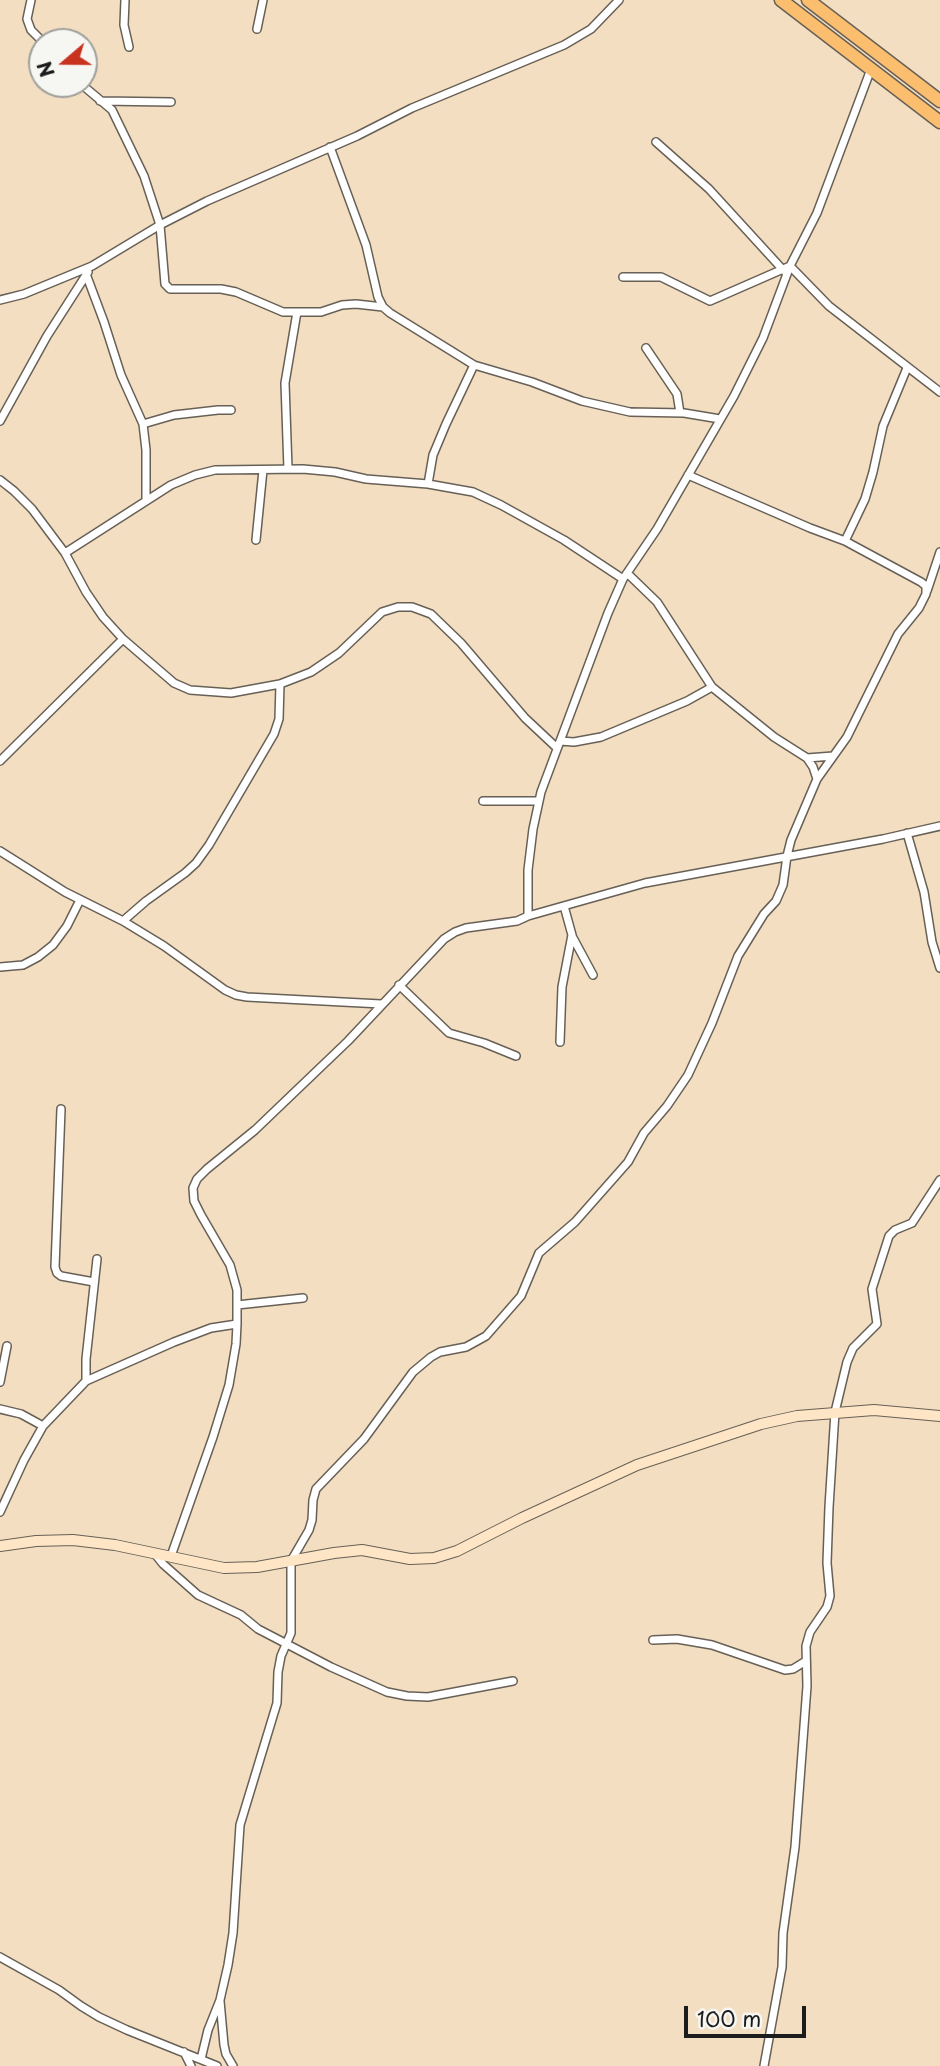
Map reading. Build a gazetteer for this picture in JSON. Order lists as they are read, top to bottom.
{
  "scale_bar": "100 m",
  "north": "left"
}
